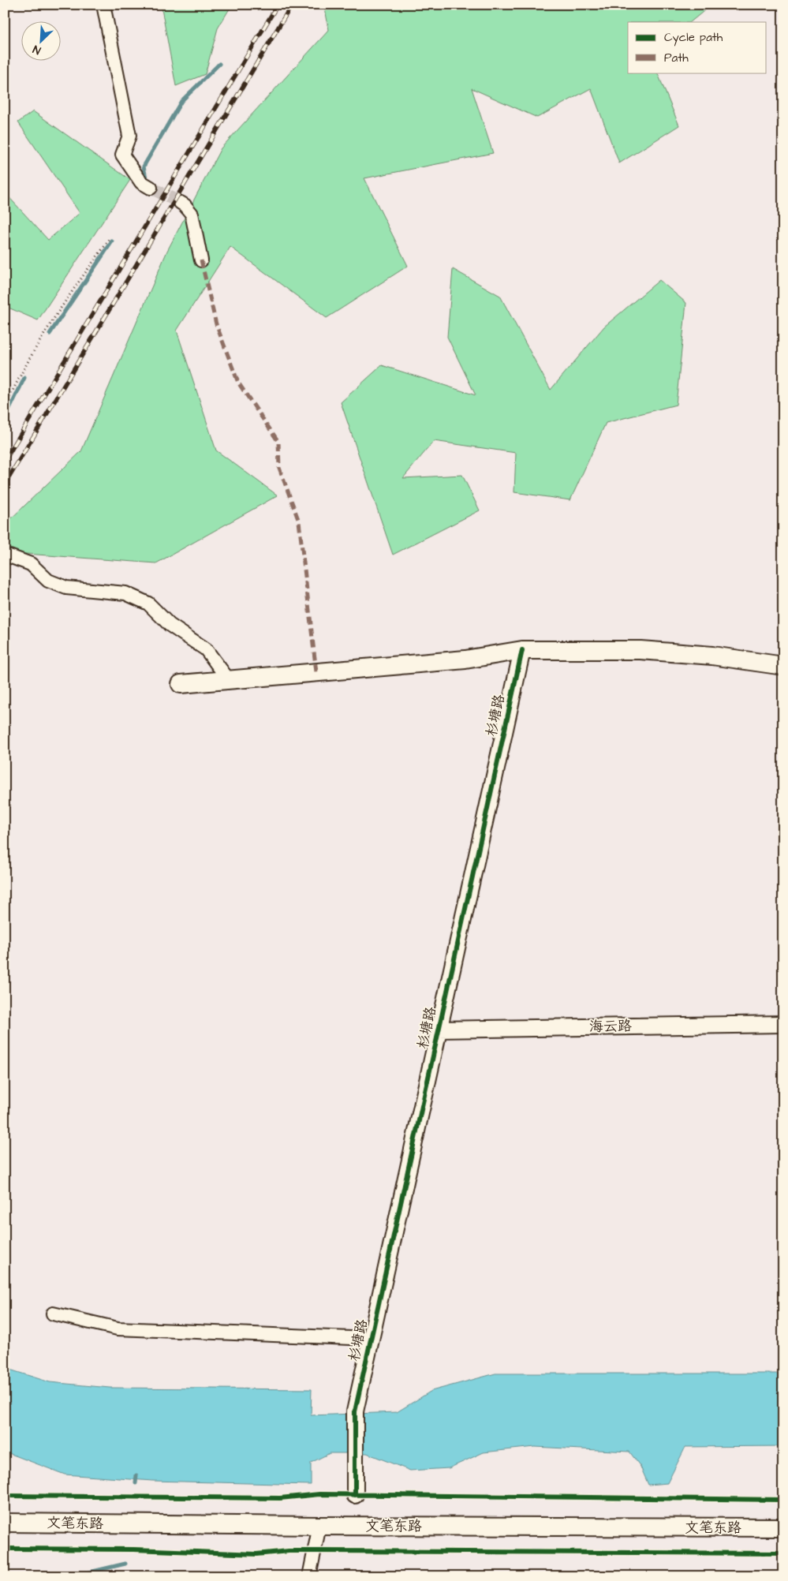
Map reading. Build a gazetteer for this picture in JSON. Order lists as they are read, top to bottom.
{
  "streets": {
    "main road": ["文笔东路"],
    "street": ["杉塘路", "海云路"]
  },
  "crossings": [
    ["杉塘路", "海云路"]
  ],
  "legend": ["Cycle path", "Path"],
  "north": "bottom left"
}
